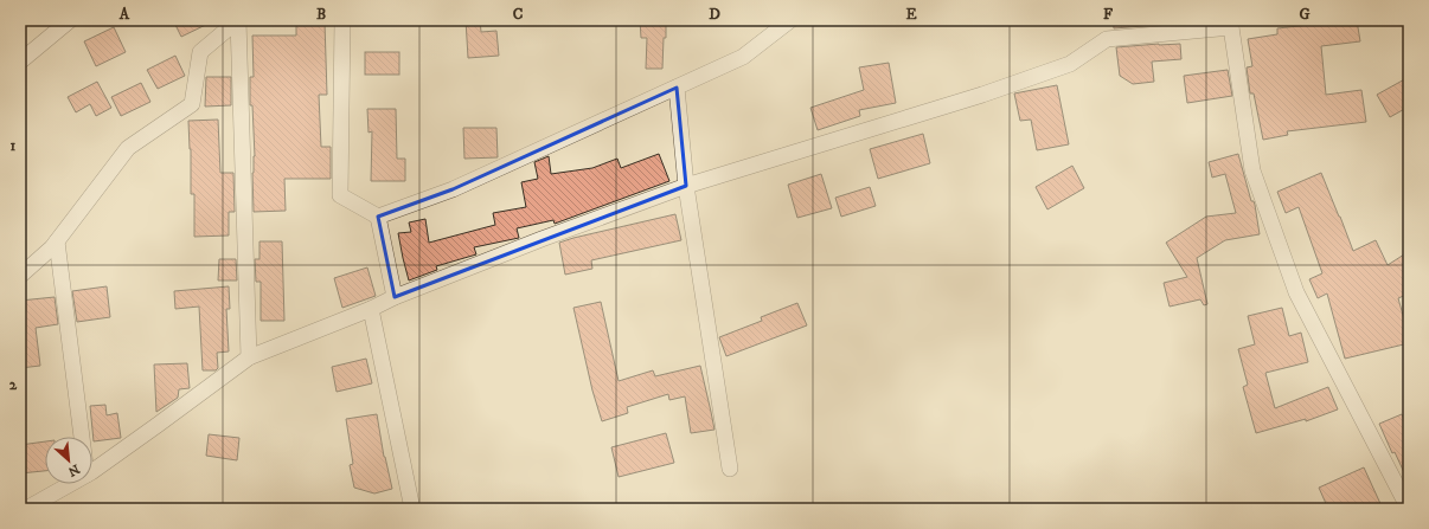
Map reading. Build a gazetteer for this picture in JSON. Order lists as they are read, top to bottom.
{
  "north": "bottom right",
  "grid": {
    "columns": [
      "A",
      "B",
      "C",
      "D",
      "E",
      "F",
      "G"
    ],
    "rows": ["1", "2"]
  }
}
